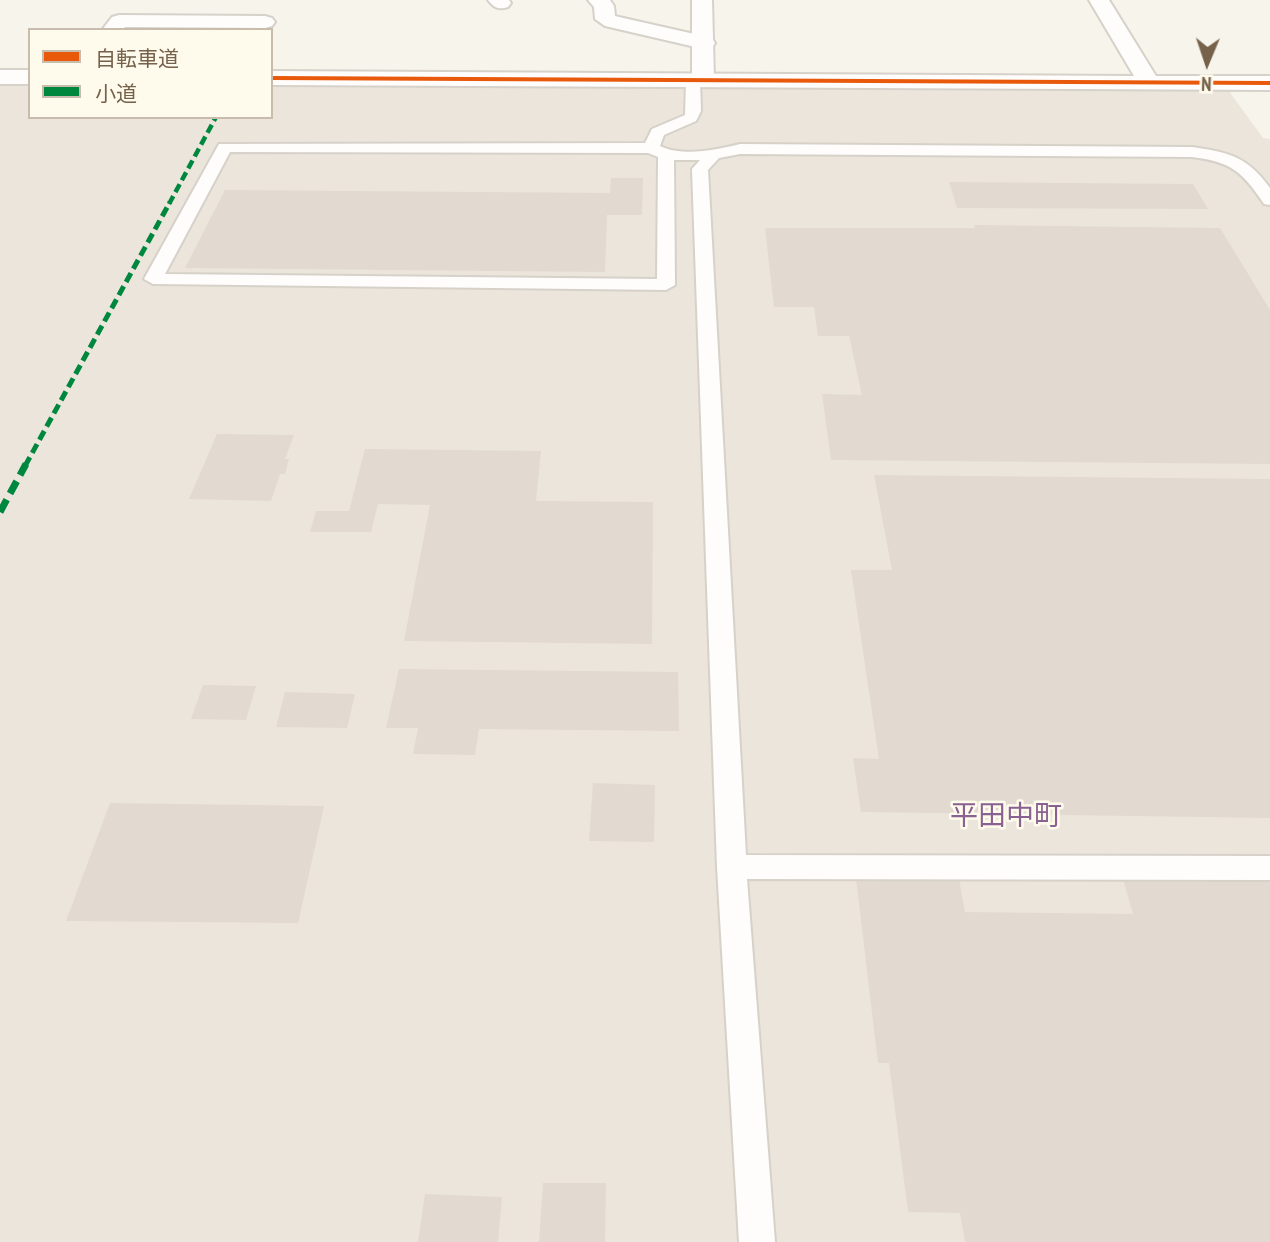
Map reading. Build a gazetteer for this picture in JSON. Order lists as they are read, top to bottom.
{
  "districts": ["平田中町"],
  "legend": ["自転車道", "小道"],
  "north": "bottom"
}
